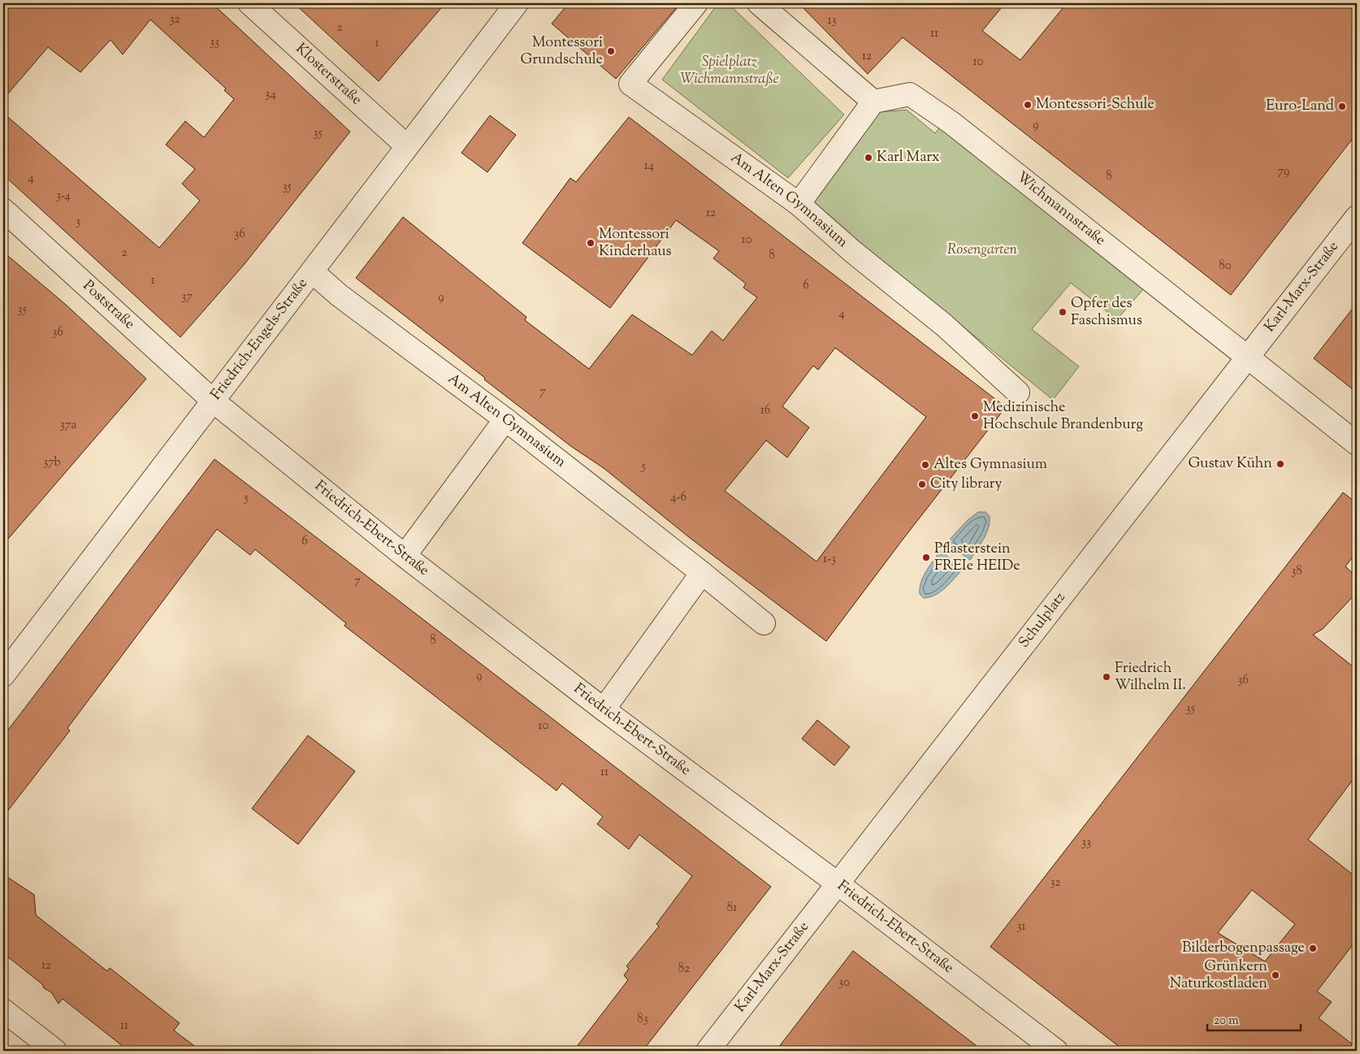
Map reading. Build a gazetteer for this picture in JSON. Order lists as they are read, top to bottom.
{
  "streets": {
    "street": [
      "Klosterstraße",
      "Am Alten Gymnasium",
      "Wichmannstraße",
      "Karl-Marx-Straße",
      "Poststraße",
      "Friedrich-Engels-Straße",
      "Friedrich-Ebert-Straße",
      "Schulplatz"
    ]
  },
  "crossings": [
    ["Klosterstraße", "Friedrich-Engels-Straße"],
    ["Am Alten Gymnasium", "Friedrich-Engels-Straße"],
    ["Wichmannstraße", "Karl-Marx-Straße"],
    ["Wichmannstraße", "Schulplatz"],
    ["Karl-Marx-Straße", "Friedrich-Ebert-Straße"],
    ["Karl-Marx-Straße", "Schulplatz"],
    ["Poststraße", "Friedrich-Engels-Straße"],
    ["Poststraße", "Friedrich-Ebert-Straße"],
    ["Friedrich-Engels-Straße", "Friedrich-Ebert-Straße"],
    ["Friedrich-Ebert-Straße", "Schulplatz"]
  ],
  "parks": ["Spielplatz Wichmannstraße", "Rosengarten"],
  "places": [
    "Montessori Grundschule",
    "Montessori-Schule",
    "Euro-Land",
    "Karl Marx",
    "Montessori Kinderhaus",
    "Opfer des Faschismus",
    "Medizinische Hochschule Brandenburg",
    "Gustav Kühn",
    "Altes Gymnasium",
    "City library",
    "Pflasterstein FREIe HEIDe",
    "Friedrich Wilhelm II.",
    "Bilderbogenpassage",
    "Grünkern Naturkostladen"
  ],
  "house_numbers": [
    "32",
    "13",
    "2",
    "11",
    "33",
    "1",
    "12",
    "10",
    "34",
    "9",
    "35",
    "14",
    "79",
    "8",
    "4",
    "35",
    "3-4",
    "12",
    "3",
    "36",
    "10",
    "2",
    "8",
    "80",
    "1",
    "6",
    "37",
    "9",
    "35",
    "4",
    "36",
    "7",
    "16",
    "37a",
    "37b",
    "5",
    "4-6",
    "5",
    "6",
    "1-3",
    "38",
    "7",
    "8",
    "9",
    "36",
    "35",
    "10",
    "11",
    "33",
    "32",
    "81",
    "31",
    "12",
    "82",
    "30",
    "83",
    "11"
  ],
  "scale_bar": "20 m"
}
